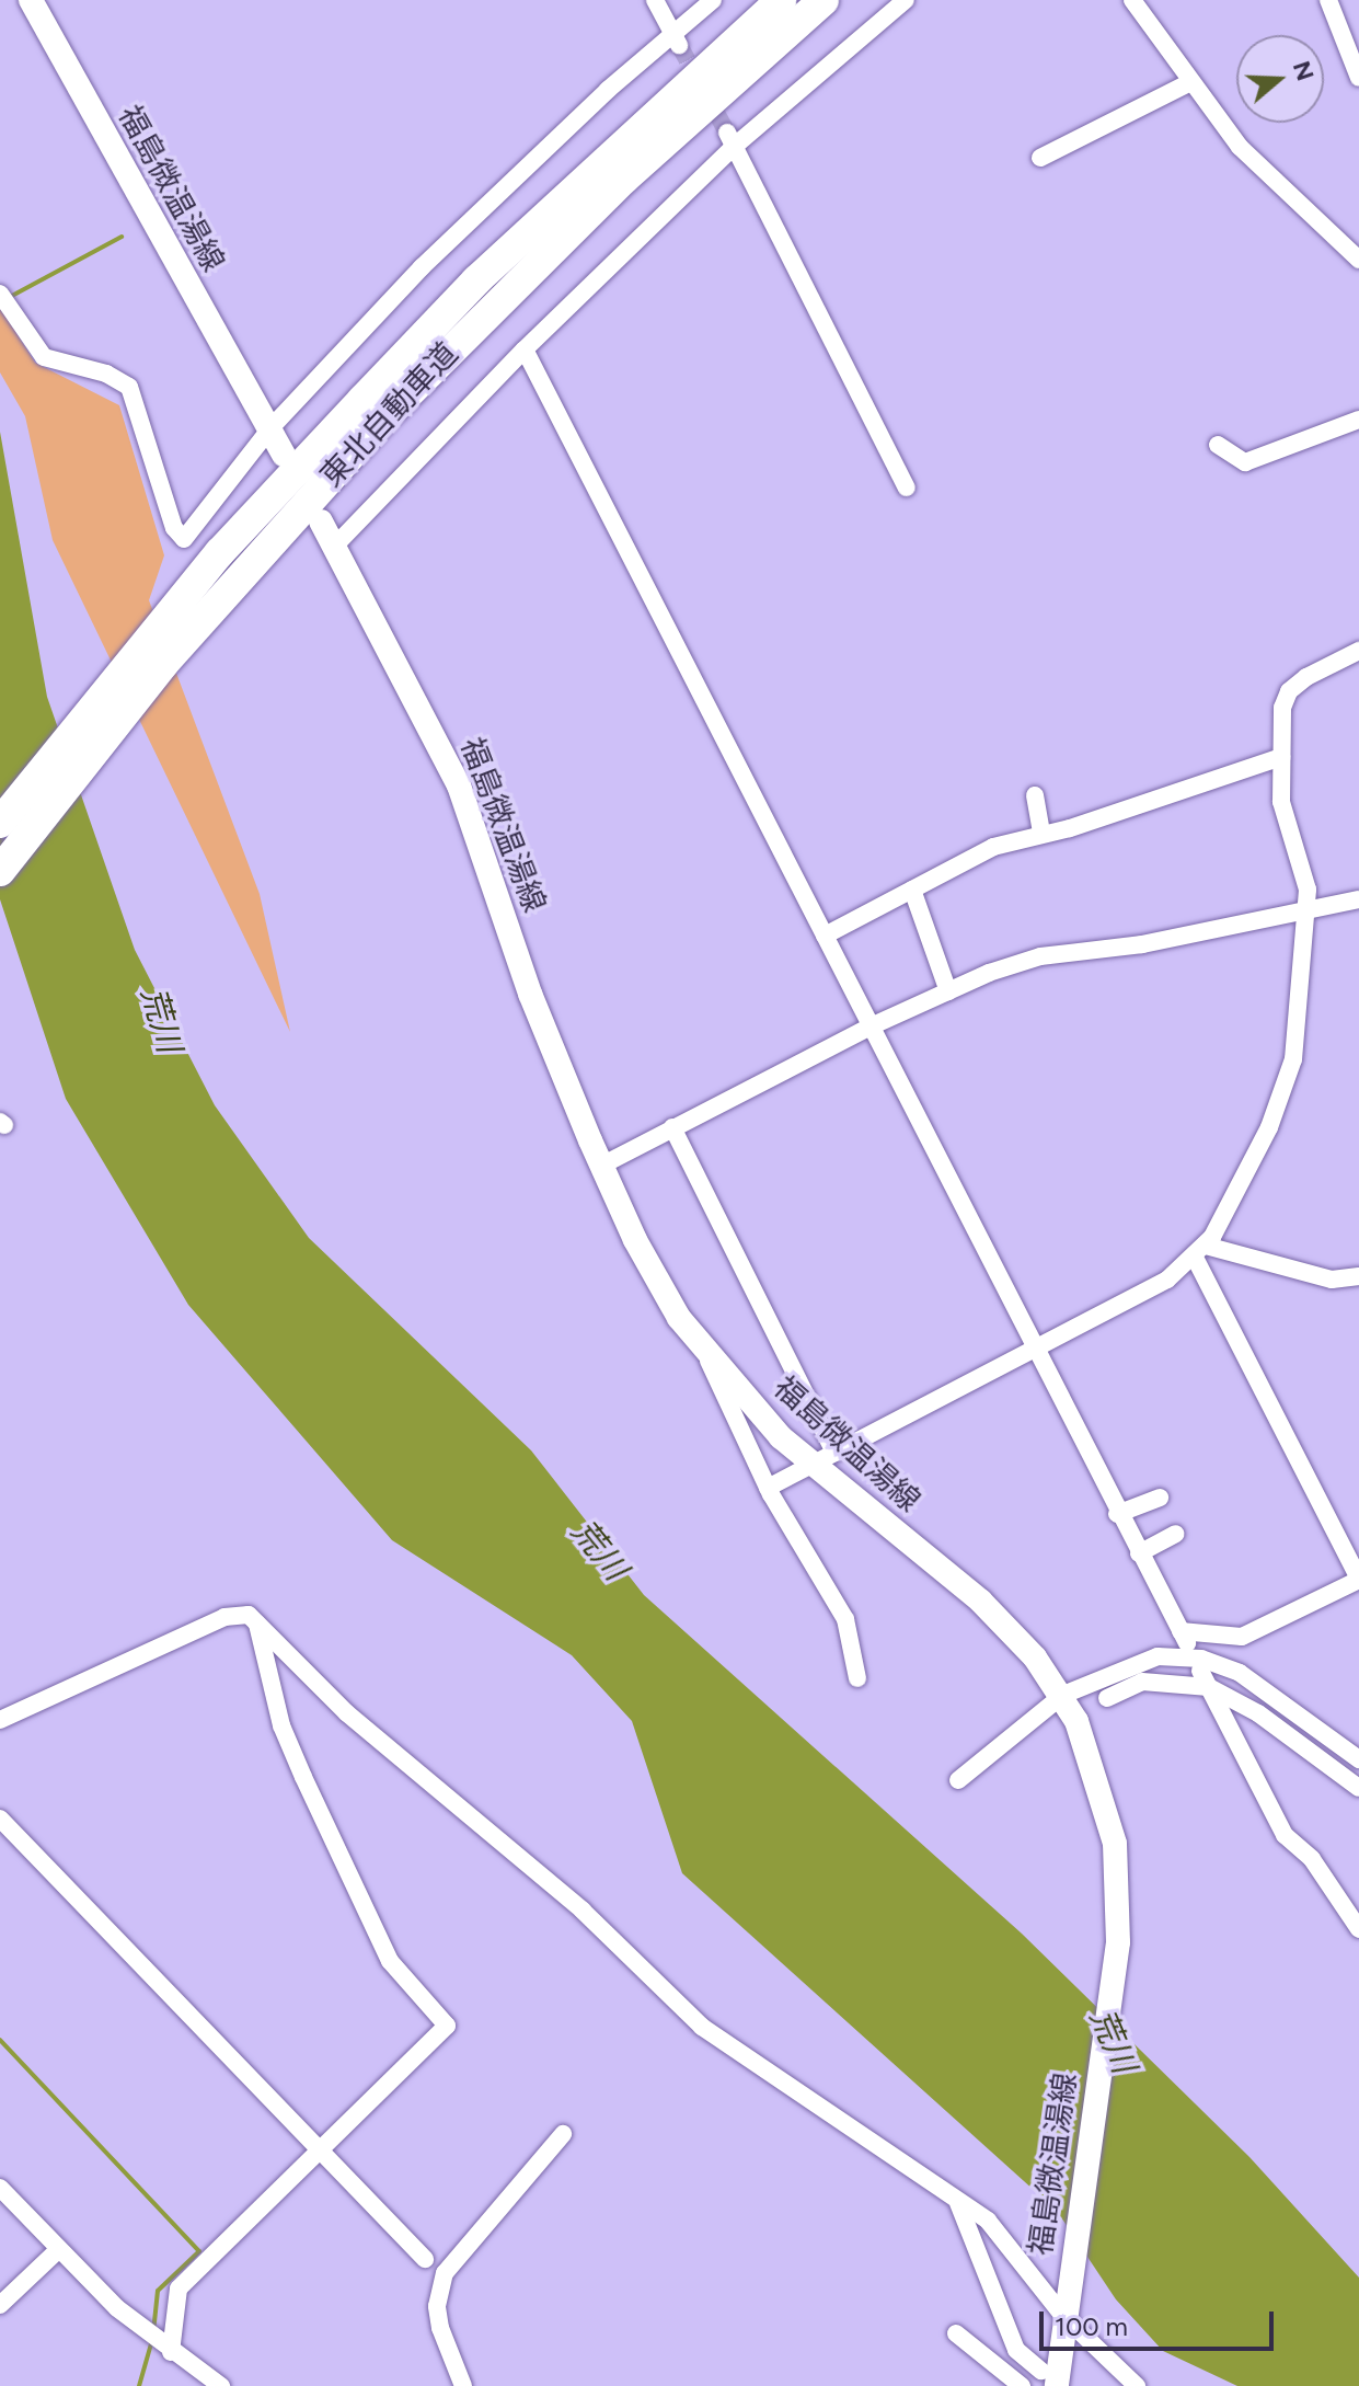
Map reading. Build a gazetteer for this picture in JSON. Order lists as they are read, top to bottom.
{
  "streets": {
    "highway": ["東北自動車道"],
    "main road": ["福島微温湯線"]
  },
  "water": ["荒川"],
  "scale_bar": "100 m",
  "north": "right"
}
